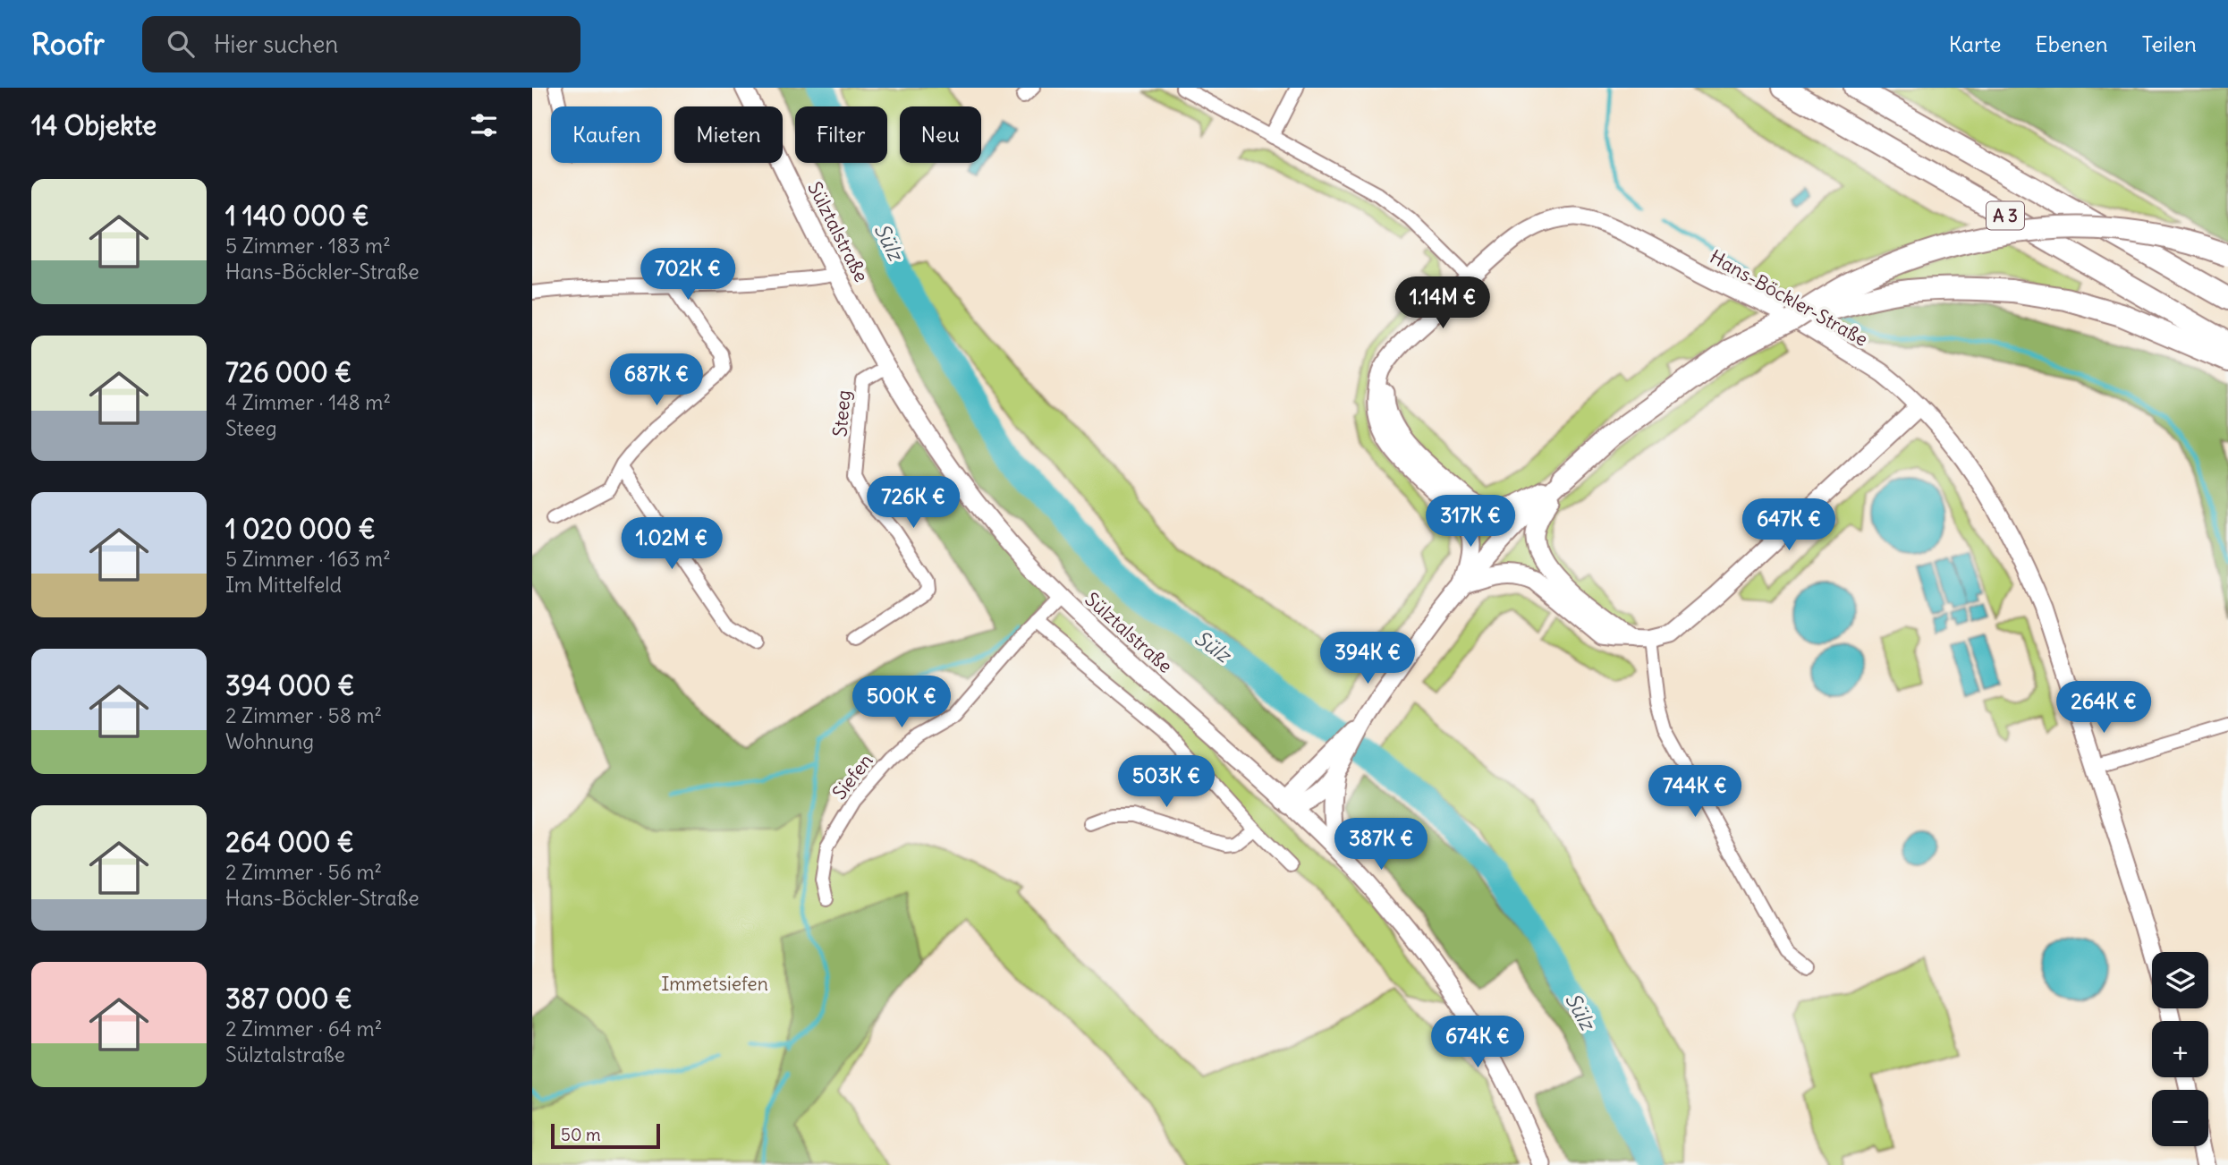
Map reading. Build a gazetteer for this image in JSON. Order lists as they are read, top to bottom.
{
  "streets": {
    "highway": ["A 3"],
    "street": [
      "Sülztalstraße",
      "Hans-Böckler-Straße",
      "Steeg",
      "Siefen"
    ]
  },
  "crossings": [
    ["Sülztalstraße", "Steeg"],
    ["Sülztalstraße", "Siefen"]
  ],
  "water": ["Sülz"],
  "parks": ["Immetsiefen"],
  "scale_bar": "50 m",
  "page": {
    "header": "Roofr",
    "search": "Hier suchen",
    "nav": ["Karte", "Ebenen", "Teilen"],
    "heading": "14 Objekte",
    "chip": [
      "Kaufen",
      "Mieten",
      "Filter",
      "Neu"
    ],
    "list": [
      {
        "name": "1 140 000 €",
        "note": "5 Zimmer · 183 m² · Hans-Böckler-Straße"
      },
      {
        "name": "726 000 €",
        "note": "4 Zimmer · 148 m² · Steeg"
      },
      {
        "name": "1 020 000 €",
        "note": "5 Zimmer · 163 m² · Im Mittelfeld"
      },
      {
        "name": "394 000 €",
        "note": "2 Zimmer · 58 m² · Wohnung"
      },
      {
        "name": "264 000 €",
        "note": "2 Zimmer · 56 m² · Hans-Böckler-Straße"
      },
      {
        "name": "387 000 €",
        "note": "2 Zimmer · 64 m² · Sülztalstraße"
      }
    ],
    "price": [
      "702K €",
      "1.14M €",
      "687K €",
      "726K €",
      "317K €",
      "647K €",
      "1.02M €",
      "394K €",
      "500K €",
      "264K €",
      "503K €",
      "744K €",
      "387K €",
      "674K €"
    ],
    "map_buttons": ["+", "−"],
    "scale": "50 m"
  }
}
